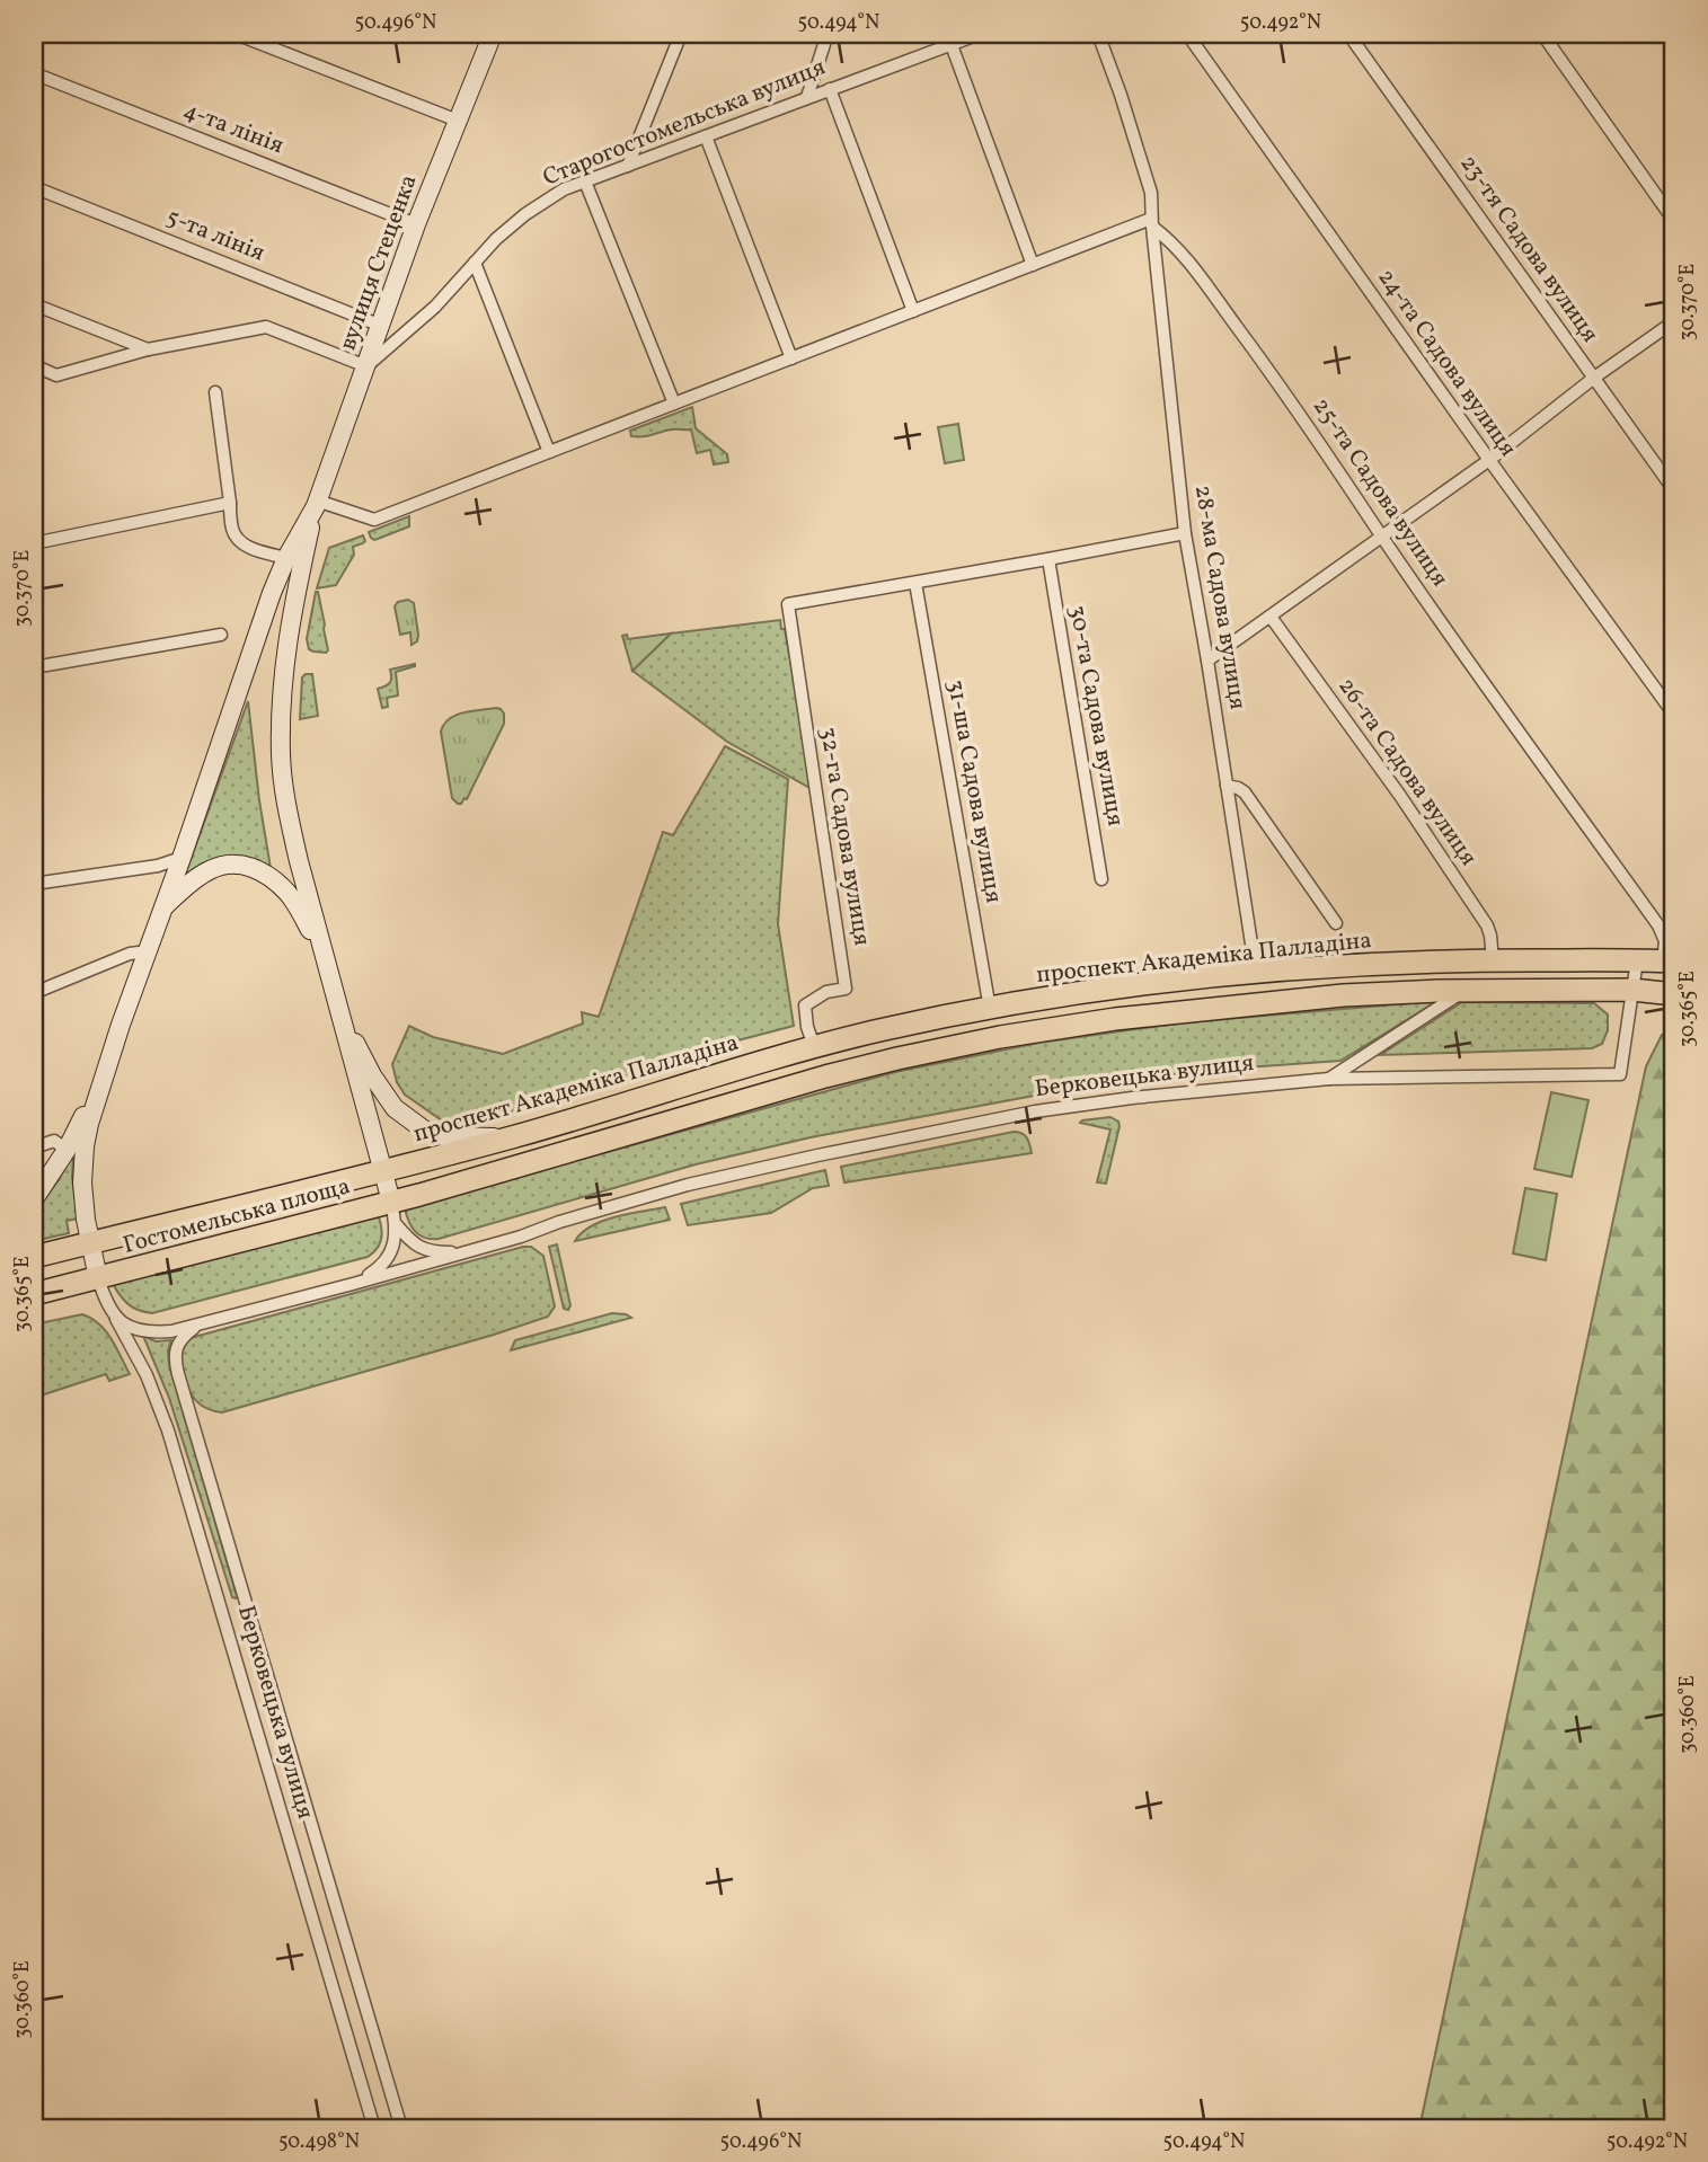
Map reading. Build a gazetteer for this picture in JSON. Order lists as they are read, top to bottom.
{
  "streets": {
    "highway": ["проспект Академіка Палладіна", "Гостомельська площа"],
    "main road": ["вулиця Стеценка"],
    "street": [
      "Старогостомельська вулиця",
      "4-та лінія",
      "5-та лінія",
      "23-тя Садова вулиця",
      "24-та Садова вулиця",
      "25-та Садова вулиця",
      "28-ма Садова вулиця",
      "30-та Садова вулиця",
      "26-та Садова вулиця",
      "31-ша Садова вулиця",
      "32-га Садова вулиця",
      "Берковецька вулиця"
    ]
  },
  "crossings": [
    ["Старогостомельська вулиця", "вулиця Стеценка"],
    ["4-та лінія", "вулиця Стеценка"],
    ["5-та лінія", "вулиця Стеценка"],
    ["вулиця Стеценка", "Гостомельська площа"],
    ["25-та Садова вулиця", "28-ма Садова вулиця"],
    ["25-та Садова вулиця", "проспект Академіка Палладіна"],
    ["28-ма Садова вулиця", "проспект Академіка Палладіна"],
    ["26-та Садова вулиця", "проспект Академіка Палладіна"],
    ["31-ша Садова вулиця", "32-га Садова вулиця"],
    ["31-ша Садова вулиця", "проспект Академіка Палладіна"],
    ["32-га Садова вулиця", "проспект Академіка Палладіна"],
    ["проспект Академіка Палладіна", "Гостомельська площа"],
    ["Берковецька вулиця", "Гостомельська площа"]
  ],
  "coordinates": [
    "50.496°N",
    "50.494°N",
    "50.492°N",
    "30.370°E",
    "30.365°E",
    "30.360°E",
    "50.498°N"
  ]
}
